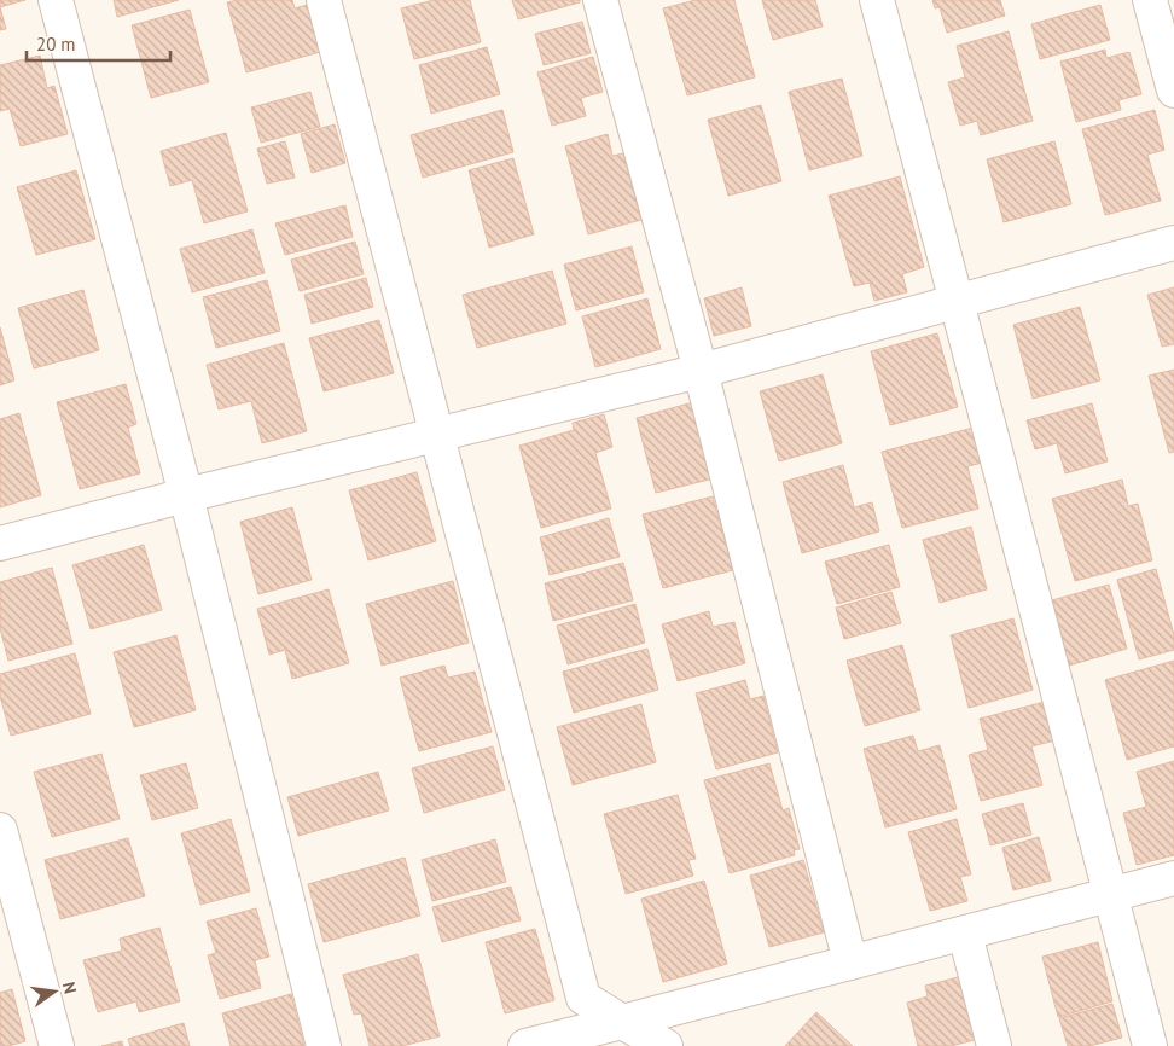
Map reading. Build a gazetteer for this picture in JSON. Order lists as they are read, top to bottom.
{
  "scale_bar": "20 m",
  "north": "right"
}
